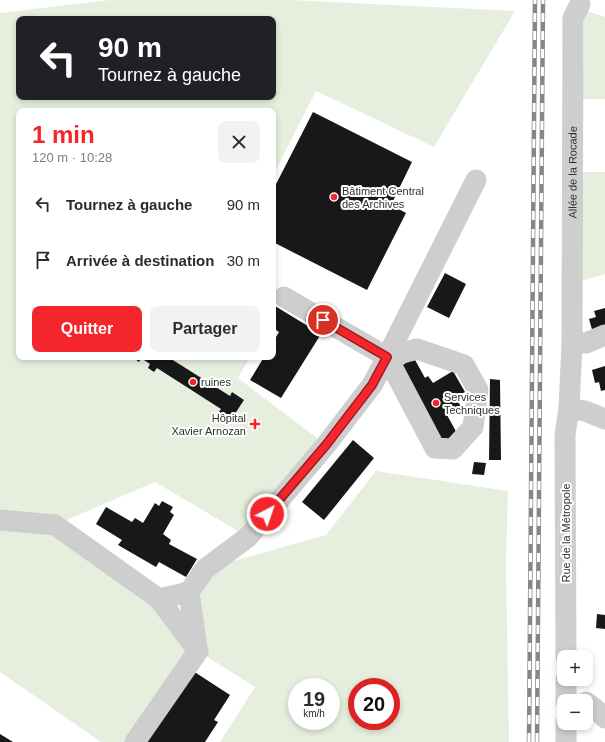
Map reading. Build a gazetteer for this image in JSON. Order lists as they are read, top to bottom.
{
  "streets": {
    "street": ["Allée de la Rocade", "Rue de la Métropole"]
  },
  "crossings": [
    ["Allée de la Rocade", "Rue de la Métropole"]
  ],
  "places": {
    "other": ["Bâtiment Central des Archives", "ruines", "Services Techniques"],
    "health": ["Hôpital Xavier Arnozan"]
  },
  "page": {
    "turn": ["90 m", "Tournez à gauche"],
    "heading": ["1 min", "120 m · 10:28"],
    "list": [
      {
        "name": "Tournez à gauche",
        "value": "90 m"
      },
      {
        "name": "Arrivée à destination",
        "value": "30 m"
      }
    ],
    "buttons": ["Quitter", "Partager"],
    "map_buttons": ["+", "−"],
    "speed": "19 km/h",
    "limit": "20"
  }
}
